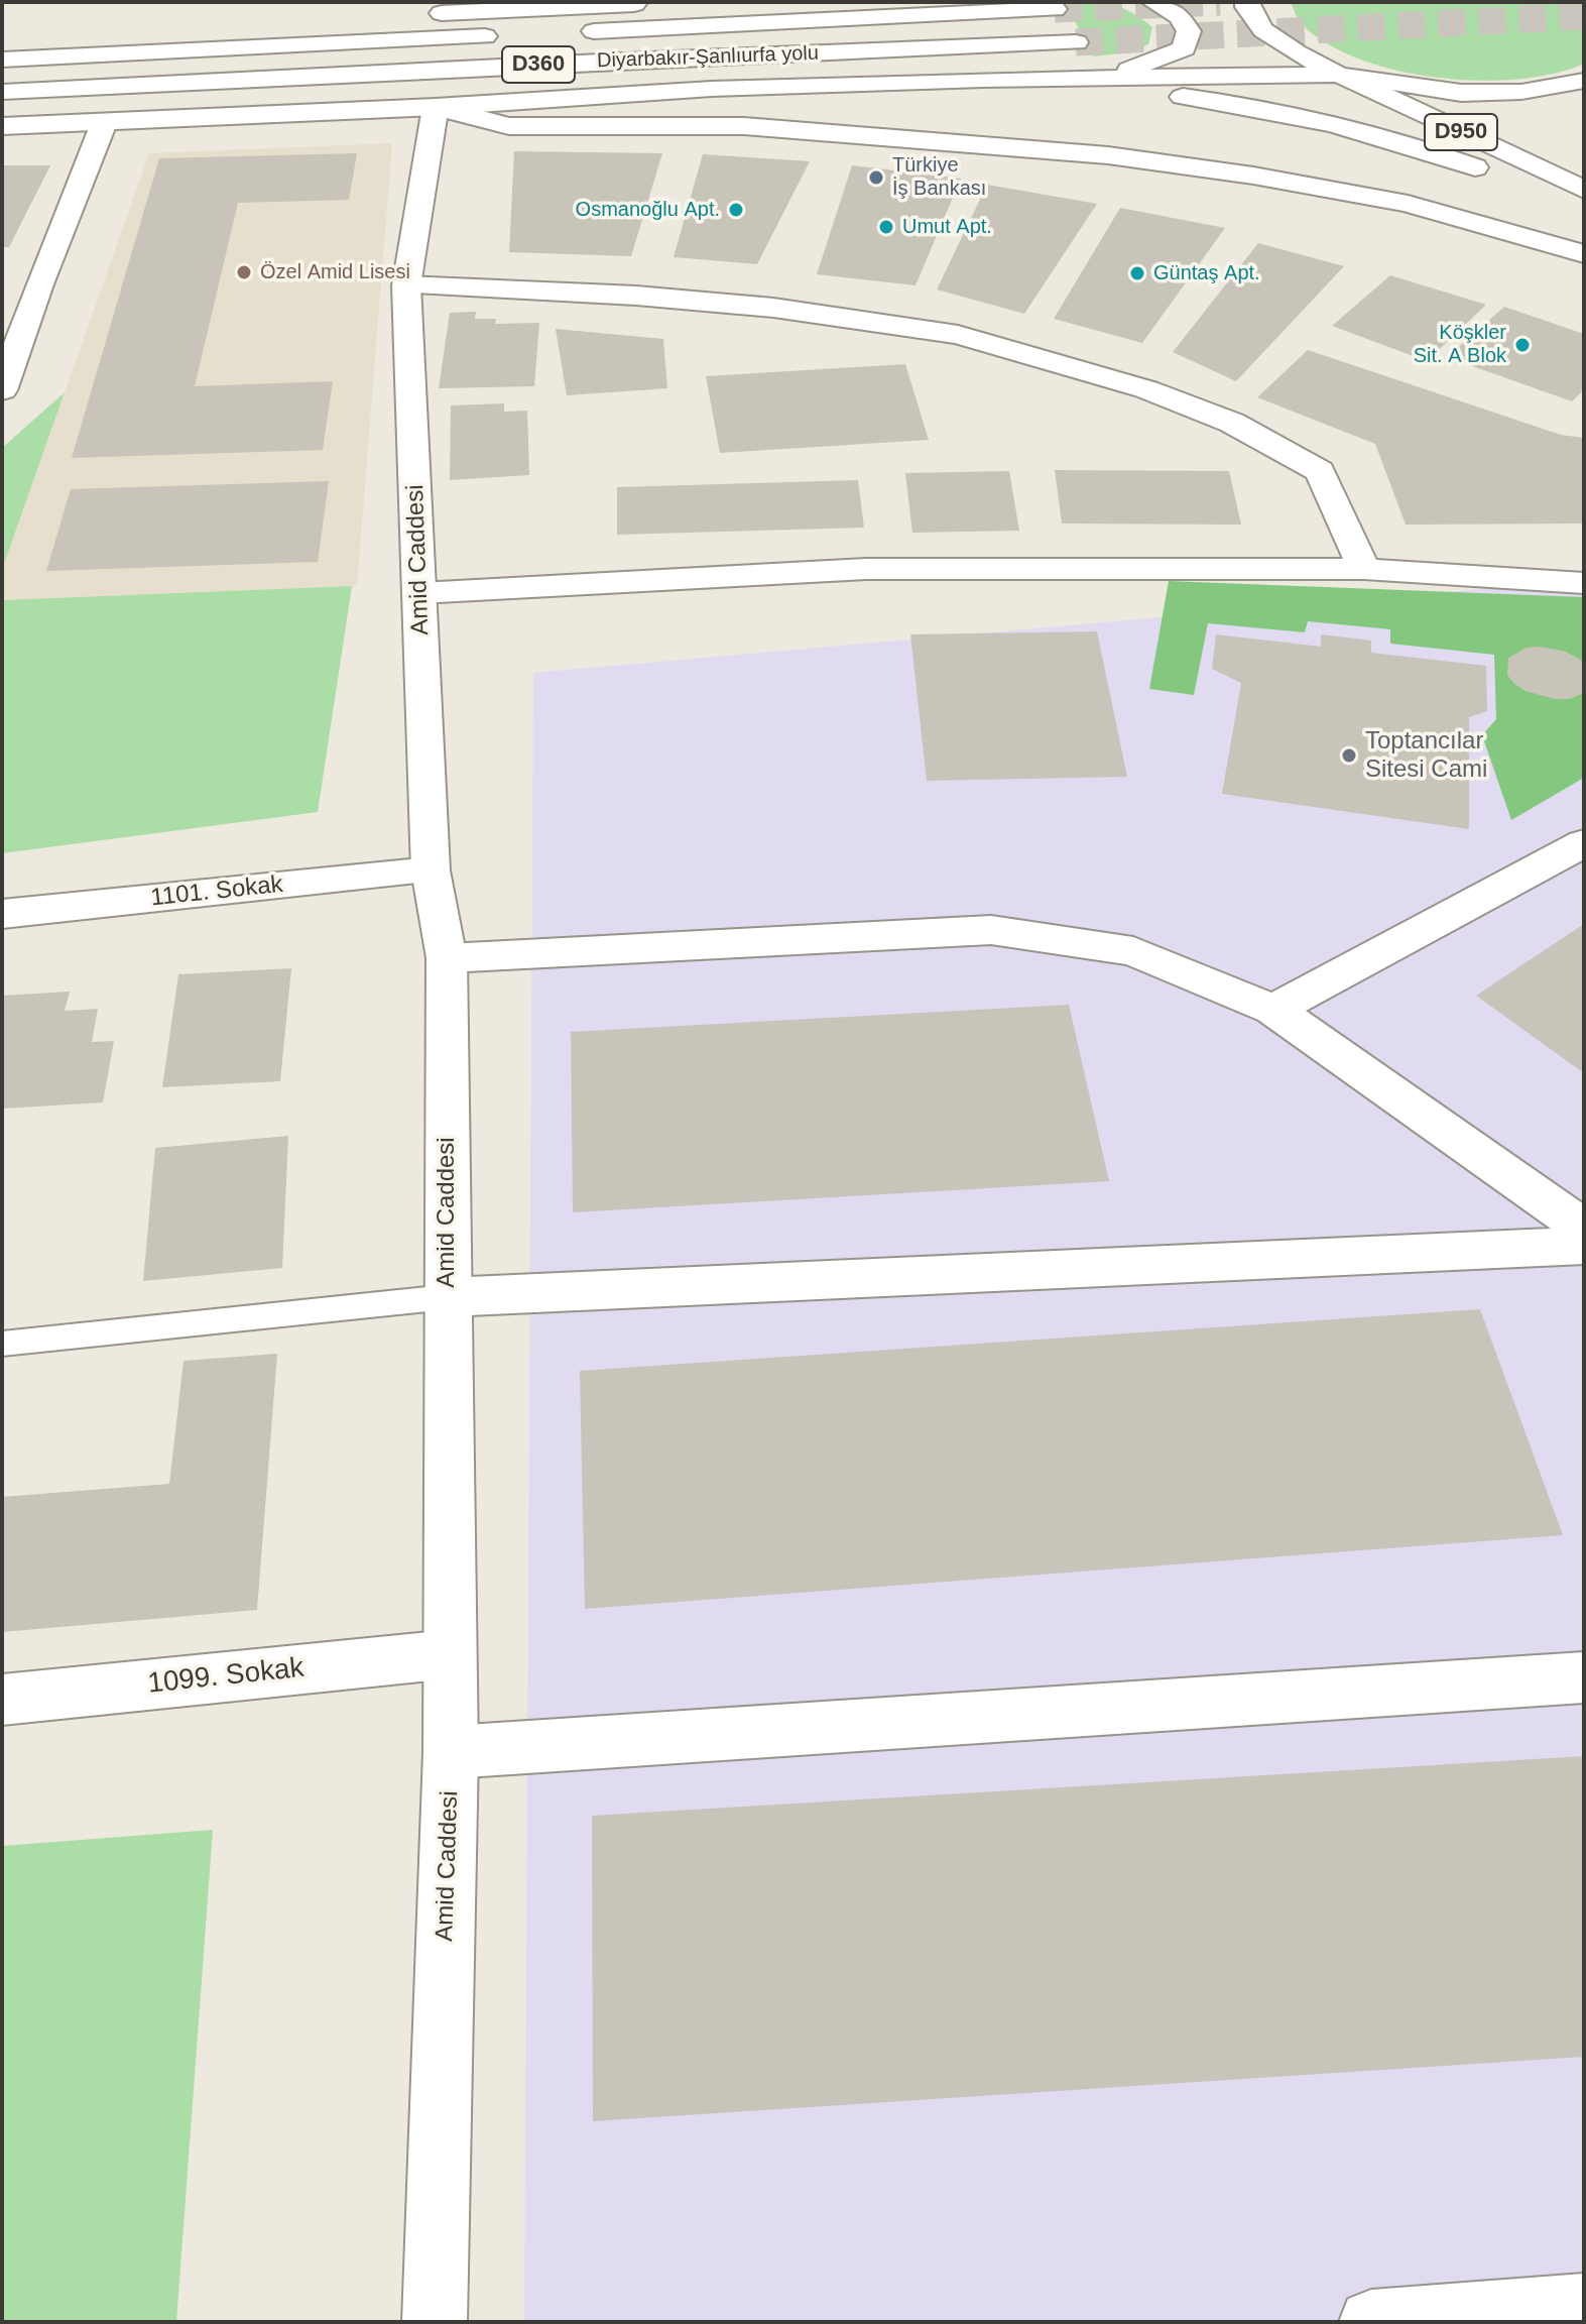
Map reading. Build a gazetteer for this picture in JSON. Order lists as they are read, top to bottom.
{
  "streets": {
    "main road": [
      "Diyarbakır-Şanlıurfa yolu",
      "D360",
      "D950",
      "Amid Caddesi",
      "1101. Sokak",
      "1099. Sokak"
    ]
  },
  "crossings": [
    ["Amid Caddesi", "1101. Sokak"],
    ["Amid Caddesi", "1099. Sokak"]
  ],
  "places": [
    "Türkiye İş Bankası",
    "Osmanoğlu Apt.",
    "Umut Apt.",
    "Özel Amid Lisesi",
    "Güntaş Apt.",
    "Köşkler Sit. A Blok",
    "Toptancılar Sitesi Cami"
  ]
}
